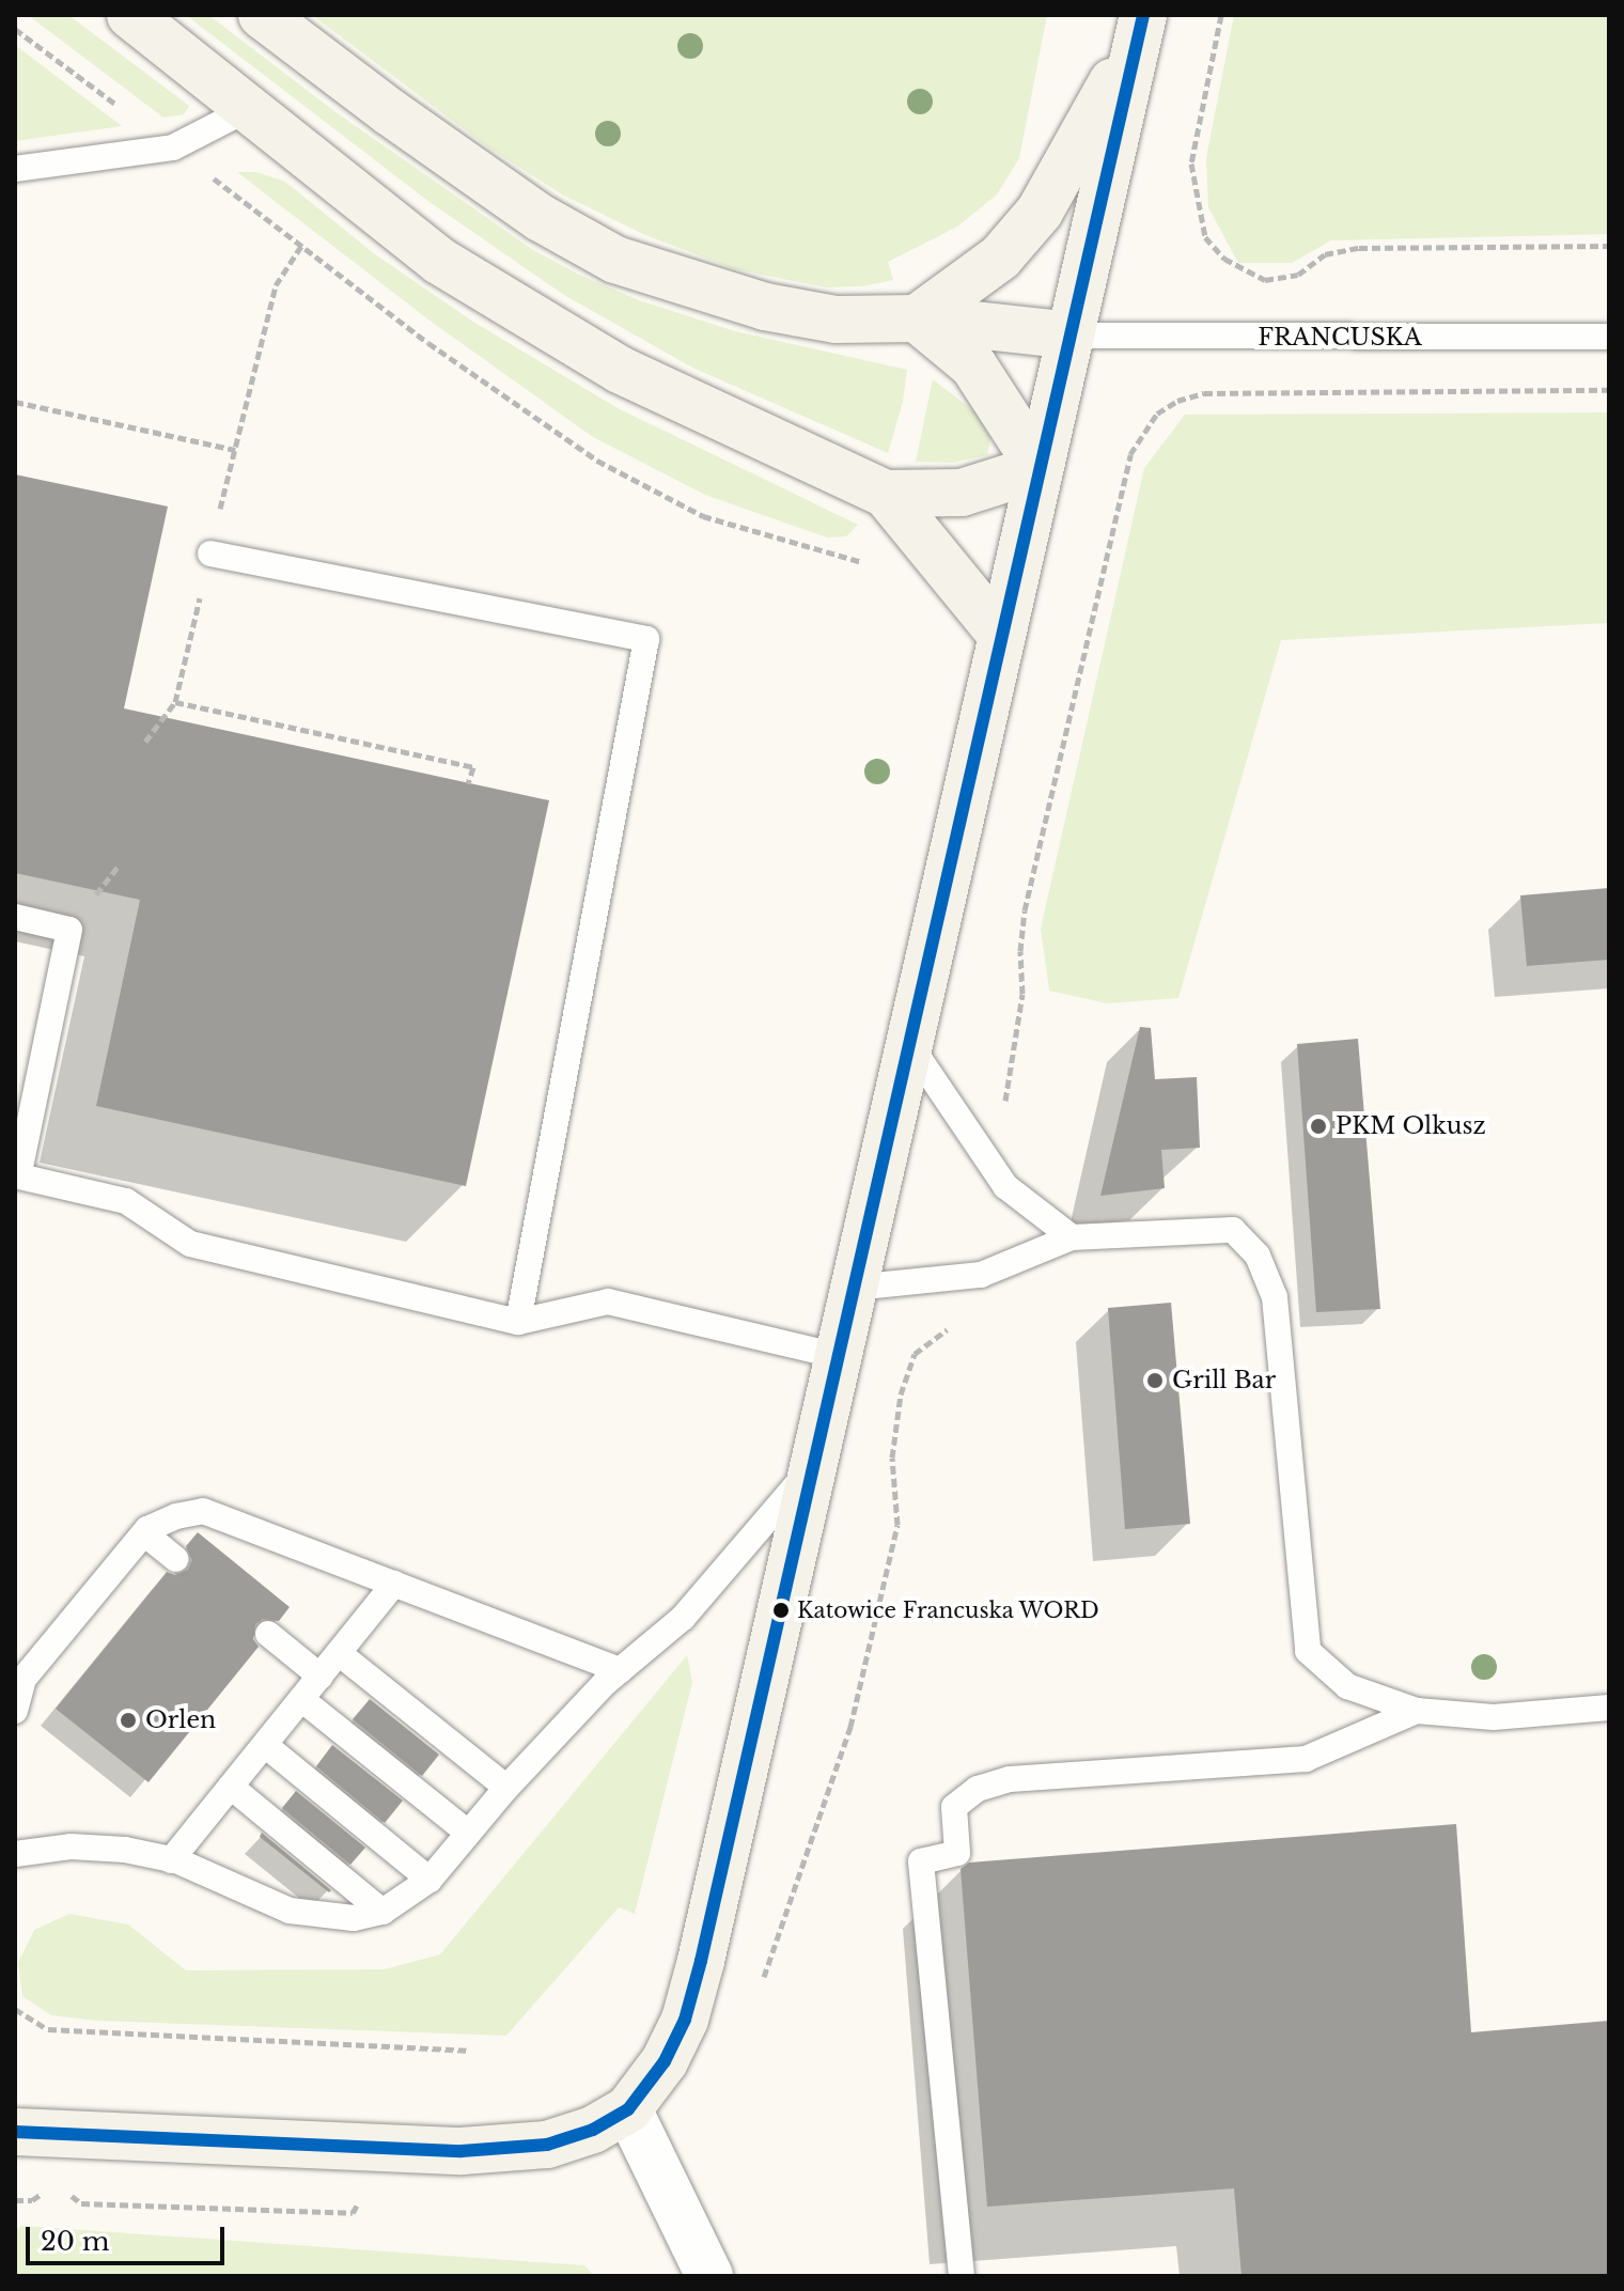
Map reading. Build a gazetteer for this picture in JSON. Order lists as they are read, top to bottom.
{
  "streets": {
    "lane": ["FRANCUSKA"]
  },
  "places": [
    "PKM Olkusz",
    "Grill Bar",
    "Katowice Francuska WORD",
    "Orlen"
  ],
  "scale_bar": "20 m"
}
